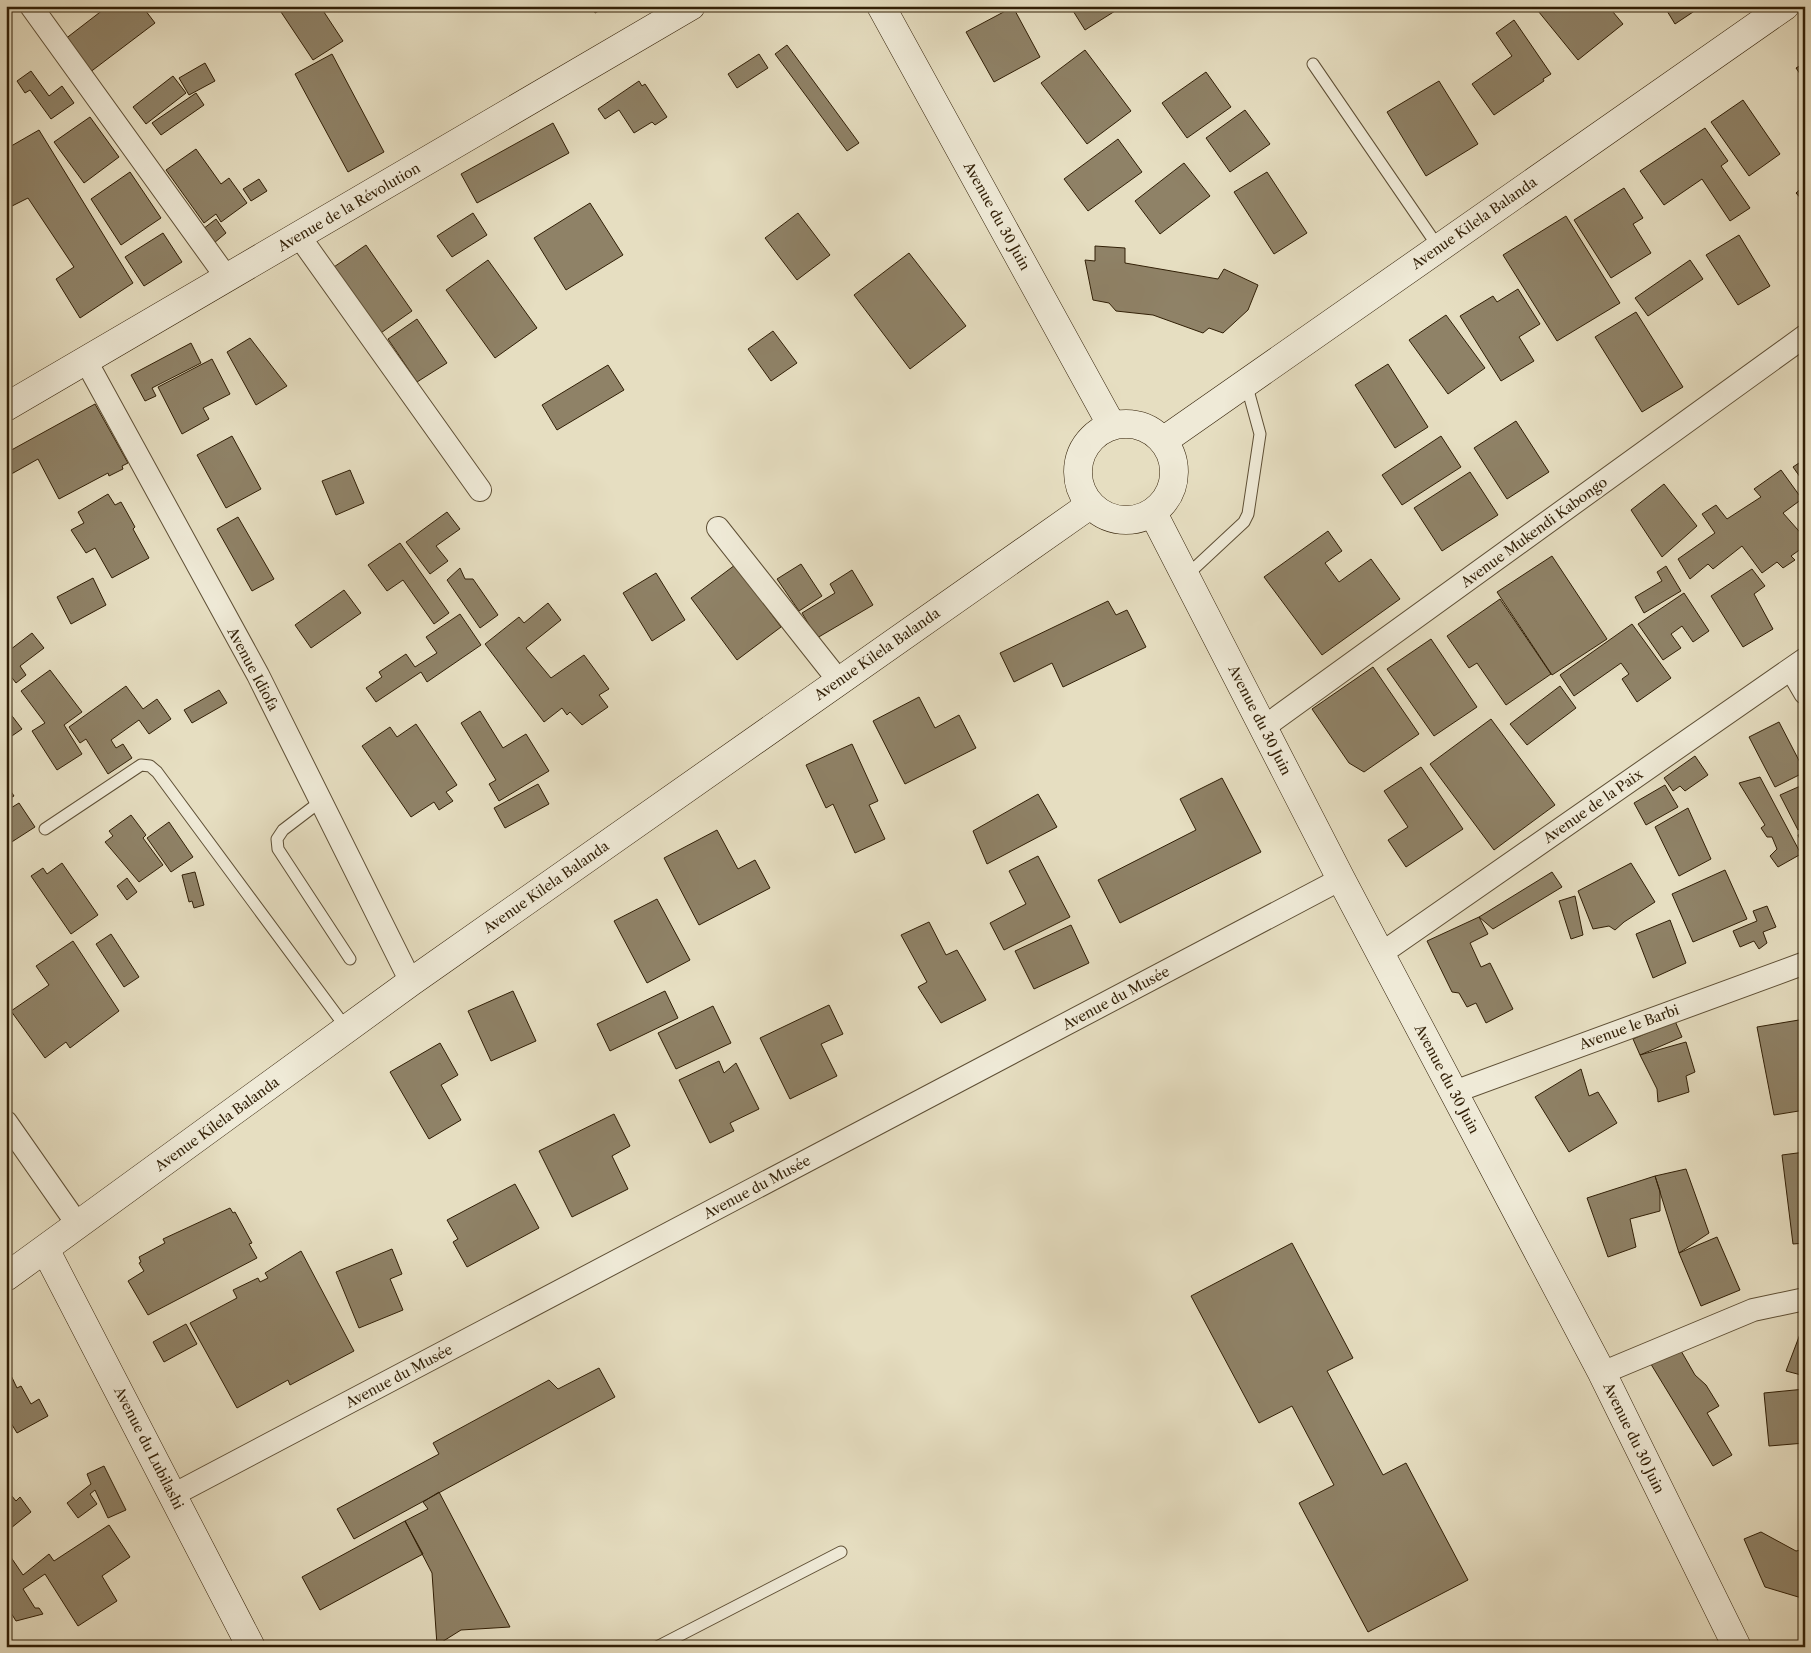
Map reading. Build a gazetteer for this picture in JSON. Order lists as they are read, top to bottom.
{
  "streets": {
    "street": [
      "Avenue de la Révolution",
      "Avenue du 30 Juin",
      "Avenue Kilela Balanda",
      "Avenue Mukendi Kabongo",
      "Avenue Idiofa",
      "Avenue de la Paix",
      "Avenue du Musée",
      "Avenue le Barbi",
      "Avenue du Lubilashi"
    ]
  },
  "crossings": [
    ["Avenue de la Révolution", "Avenue Idiofa"],
    ["Avenue du 30 Juin", "Avenue Kilela Balanda"],
    ["Avenue du 30 Juin", "Avenue Mukendi Kabongo"],
    ["Avenue du 30 Juin", "Avenue de la Paix"],
    ["Avenue du 30 Juin", "Avenue du Musée"],
    ["Avenue du 30 Juin", "Avenue le Barbi"],
    ["Avenue Kilela Balanda", "Avenue Idiofa"],
    ["Avenue Kilela Balanda", "Avenue du Lubilashi"],
    ["Avenue du Musée", "Avenue du Lubilashi"]
  ]
}
